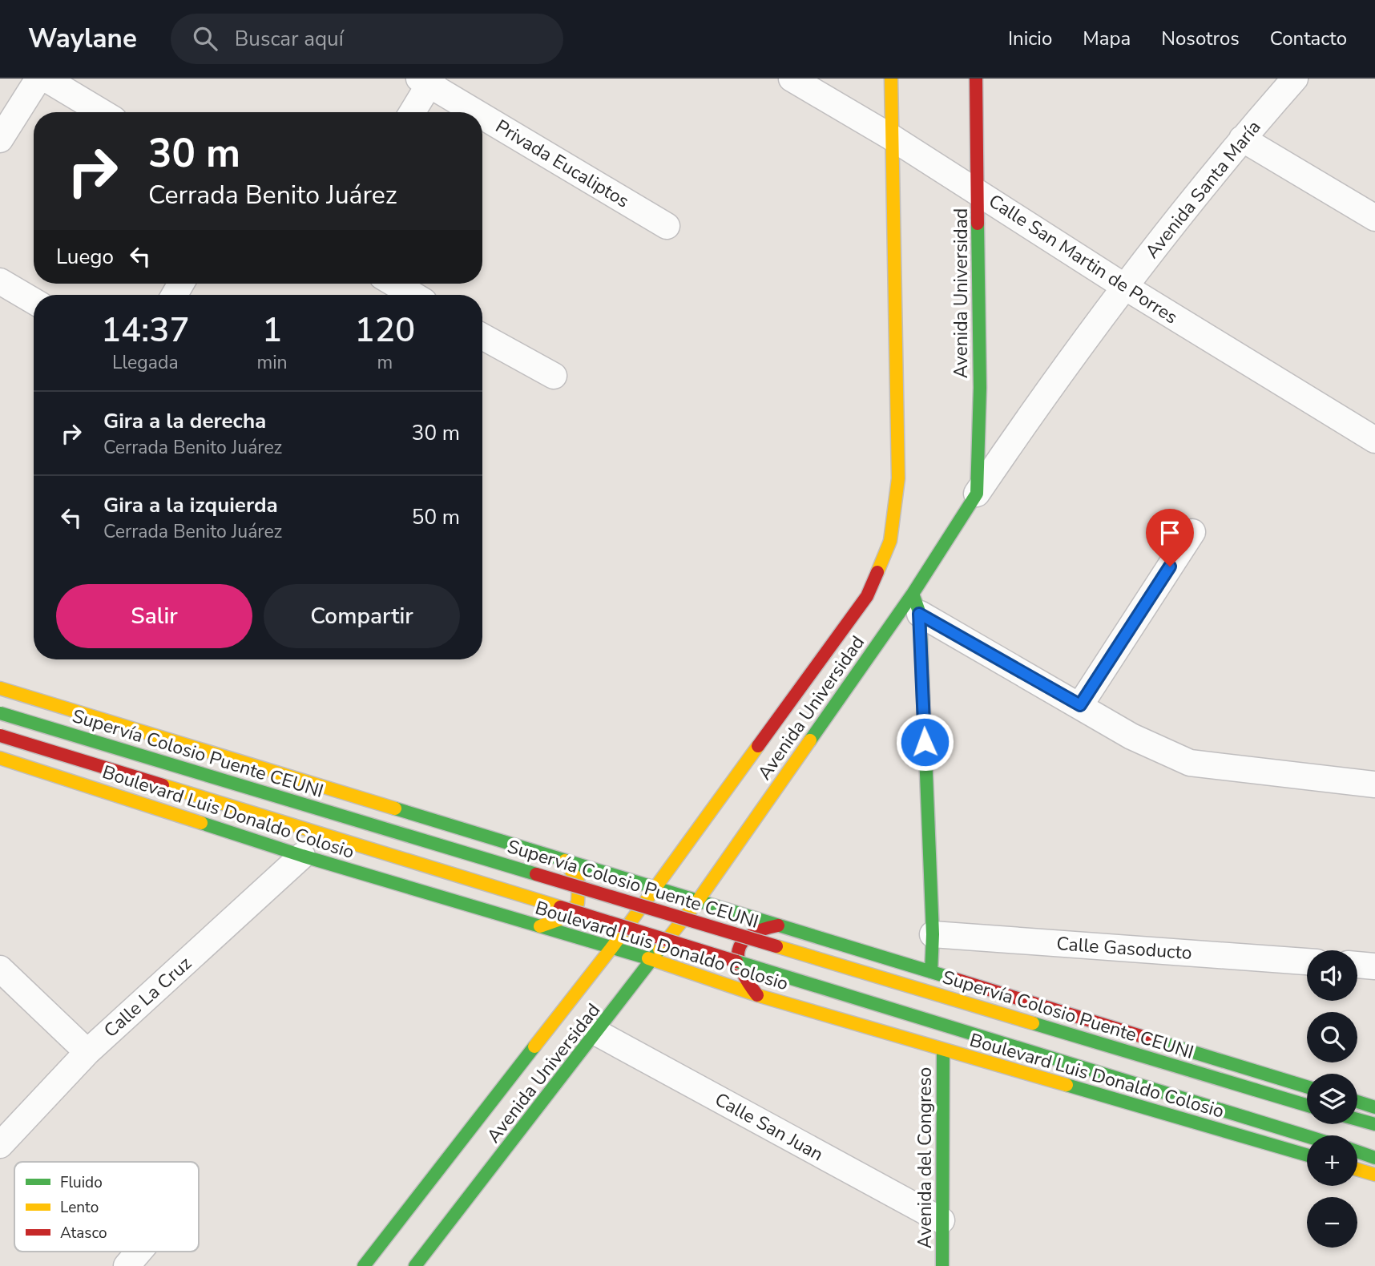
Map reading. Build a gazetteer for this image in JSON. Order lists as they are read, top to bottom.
{
  "streets": {
    "main road": [
      "Avenida Universidad",
      "Supervía Colosio Puente CEUNI",
      "Boulevard Luis Donaldo Colosio",
      "Avenida del Congreso"
    ],
    "street": [
      "Privada Eucaliptos",
      "Avenida Santa María",
      "Calle San Martin de Porres",
      "Calle Gasoducto",
      "Calle La Cruz",
      "Calle San Juan"
    ]
  },
  "crossings": [
    ["Avenida Santa María", "Calle San Martin de Porres"],
    ["Avenida Santa María", "Avenida Universidad"],
    ["Calle San Martin de Porres", "Avenida Universidad"],
    ["Avenida Universidad", "Boulevard Luis Donaldo Colosio"],
    ["Avenida Universidad", "Calle San Juan"],
    ["Boulevard Luis Donaldo Colosio", "Calle La Cruz"],
    ["Boulevard Luis Donaldo Colosio", "Avenida del Congreso"],
    ["Calle San Juan", "Avenida del Congreso"]
  ],
  "legend": ["Fluido", "Lento", "Atasco"],
  "page": {
    "header": "Waylane",
    "search": "Buscar aquí",
    "nav": [
      "Inicio",
      "Mapa",
      "Nosotros",
      "Contacto"
    ],
    "turn": ["30 m", "Cerrada Benito Juárez"],
    "then": "Luego",
    "eta": [
      "14:37",
      "Llegada",
      "1",
      "min",
      "120",
      "m"
    ],
    "list": [
      {
        "name": "Gira a la derecha",
        "note": "Cerrada Benito Juárez",
        "value": "30 m"
      },
      {
        "name": "Gira a la izquierda",
        "note": "Cerrada Benito Juárez",
        "value": "50 m"
      }
    ],
    "buttons": ["Salir", "Compartir"],
    "map_buttons": ["+", "−"]
  }
}
